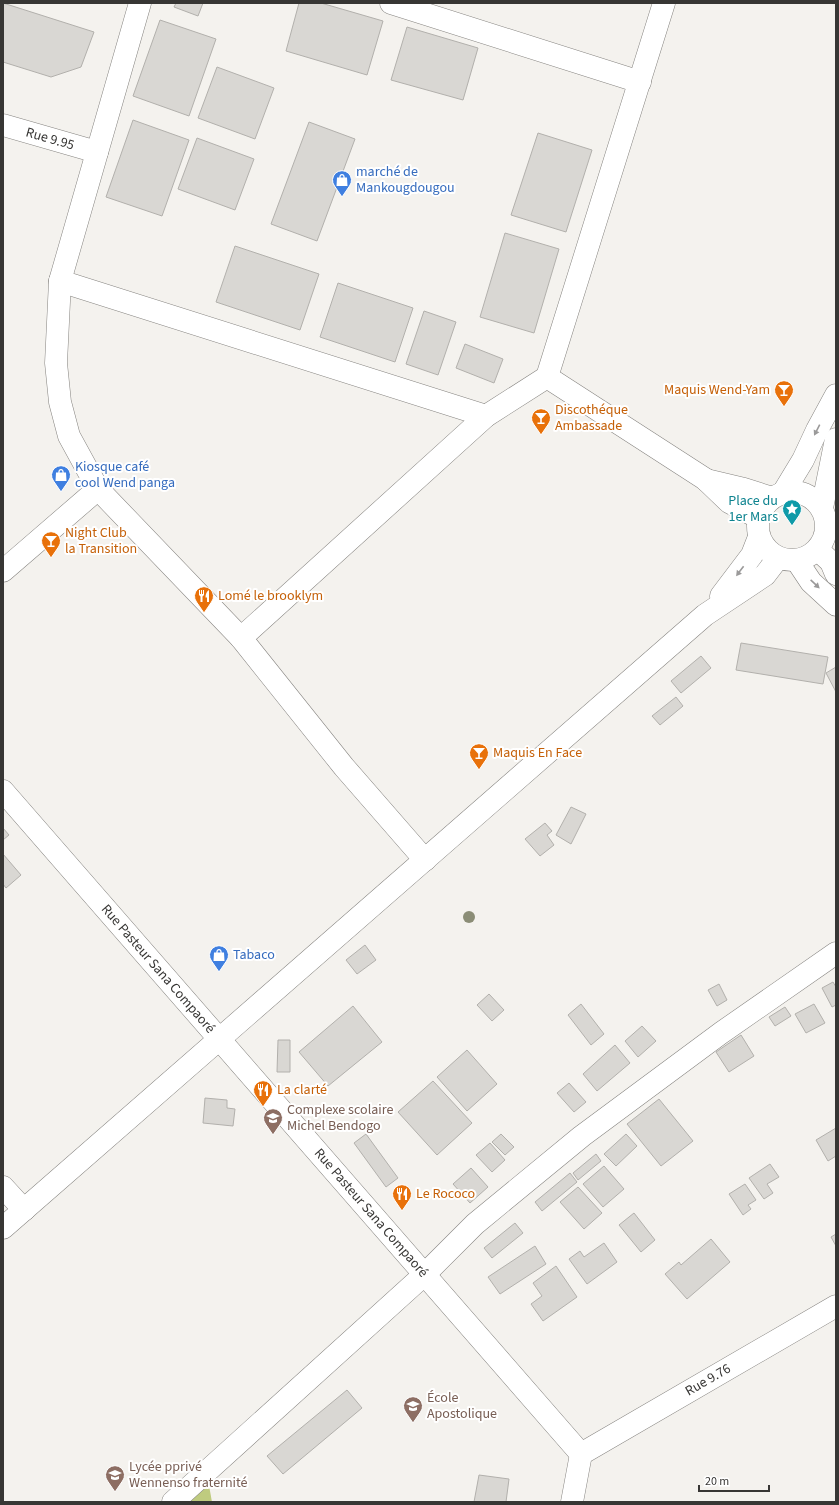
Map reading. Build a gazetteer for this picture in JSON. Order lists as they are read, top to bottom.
{
  "streets": {
    "street": ["Rue 9.95", "Rue Pasteur Sana Compaoré", "Rue 9.76"]
  },
  "crossings": [
    ["Rue Pasteur Sana Compaoré", "Rue 9.76"]
  ],
  "places": {
    "shop": ["marché de Mankougdougou", "Kiosque café cool Wend panga", "Tabaco"],
    "bar": [
      "Maquis Wend-Yam",
      "Discothéque Ambassade",
      "Night Club la Transition",
      "Maquis En Face"
    ],
    "place": ["Place du 1er Mars"],
    "restaurant": ["Lomé le brooklym", "La clarté", "Le Rococo"],
    "school or university": ["Complexe scolaire Michel Bendogo", "École Apostolique", "Lycée pprivé Wennenso fraternité"]
  },
  "scale_bar": "20 m"
}
